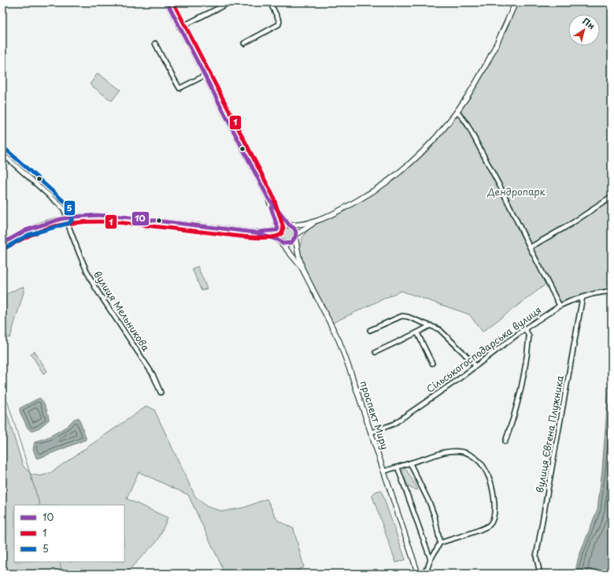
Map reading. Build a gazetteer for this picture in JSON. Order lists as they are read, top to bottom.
{
  "streets": {
    "main road": ["проспект Миру"],
    "street": ["вулиця Мельникова", "Сільськогосподарська вулиця", "вулиця Євгена Плужника"]
  },
  "crossings": [
    ["Сільськогосподарська вулиця", "проспект Миру"],
    ["Сільськогосподарська вулиця", "вулиця Євгена Плужника"]
  ],
  "parks": ["Дендропарк"],
  "lines": ["transit line 10", "transit line 1", "transit line 5"],
  "legend": ["10", "1", "5"],
  "north": "top right"
}
